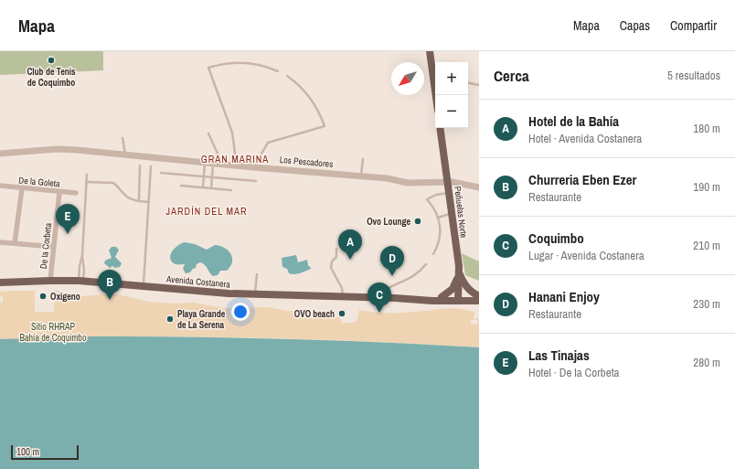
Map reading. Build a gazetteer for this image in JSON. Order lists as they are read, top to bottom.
{
  "streets": {
    "main road": ["Peñuelas Norte", "Avenida Costanera"],
    "street": ["Los Pescadores", "De la Goleta", "De la Corbeta"]
  },
  "crossings": [
    ["Los Pescadores", "Peñuelas Norte"],
    ["De la Goleta", "De la Corbeta"],
    ["Peñuelas Norte", "Avenida Costanera"],
    ["De la Corbeta", "Avenida Costanera"]
  ],
  "districts": ["GRAN MARINA", "JARDÍN DEL MAR"],
  "parks": ["Sitio RHRAP Bahía de Coquimbo"],
  "places": [
    "Club de Tenis de Coquimbo",
    "Ovo Lounge",
    "Oxigeno",
    "OVO beach",
    "Playa Grande de La Serena"
  ],
  "scale_bar": "100 m",
  "north": "bottom left",
  "page": {
    "header": "Mapa",
    "nav": ["Mapa", "Capas", "Compartir"],
    "heading": ["Cerca", "5 resultados"],
    "map_buttons": ["+", "−"],
    "list": [
      {
        "mark": "A",
        "name": "Hotel de la Bahía",
        "note": "Hotel · Avenida Costanera",
        "value": "180 m"
      },
      {
        "mark": "B",
        "name": "Churreria Eben Ezer",
        "note": "Restaurante",
        "value": "190 m"
      },
      {
        "mark": "C",
        "name": "Coquimbo",
        "note": "Lugar · Avenida Costanera",
        "value": "210 m"
      },
      {
        "mark": "D",
        "name": "Hanani Enjoy",
        "note": "Restaurante",
        "value": "230 m"
      },
      {
        "mark": "E",
        "name": "Las Tinajas",
        "note": "Hotel · De la Corbeta",
        "value": "280 m"
      }
    ],
    "pins": [
      "E",
      "A",
      "D",
      "B",
      "C"
    ],
    "scale": "100 m"
  }
}
